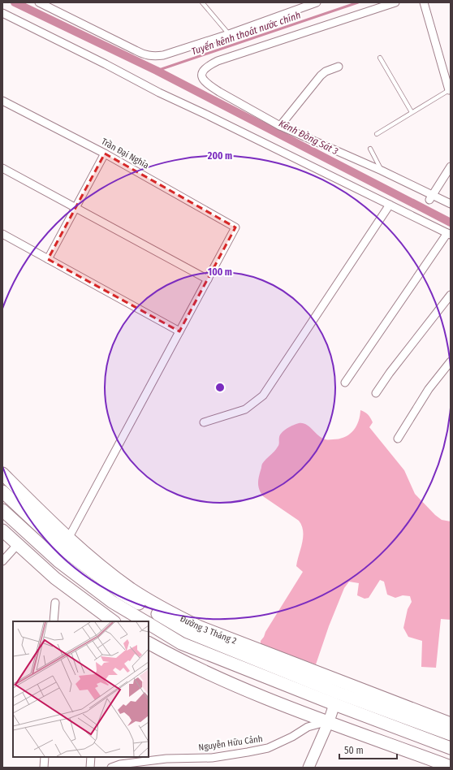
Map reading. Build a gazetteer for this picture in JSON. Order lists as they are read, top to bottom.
{
  "streets": {
    "main road": ["Đường 3 Tháng 2"],
    "street": ["Trần Đại Nghĩa", "Nguyễn Hữu Cảnh"]
  },
  "water": ["Tuyến kênh thoát nước chính", "Kênh Đồng Sát 3"],
  "scale_bar": "50 m",
  "rings": ["200 m", "100 m"]
}
